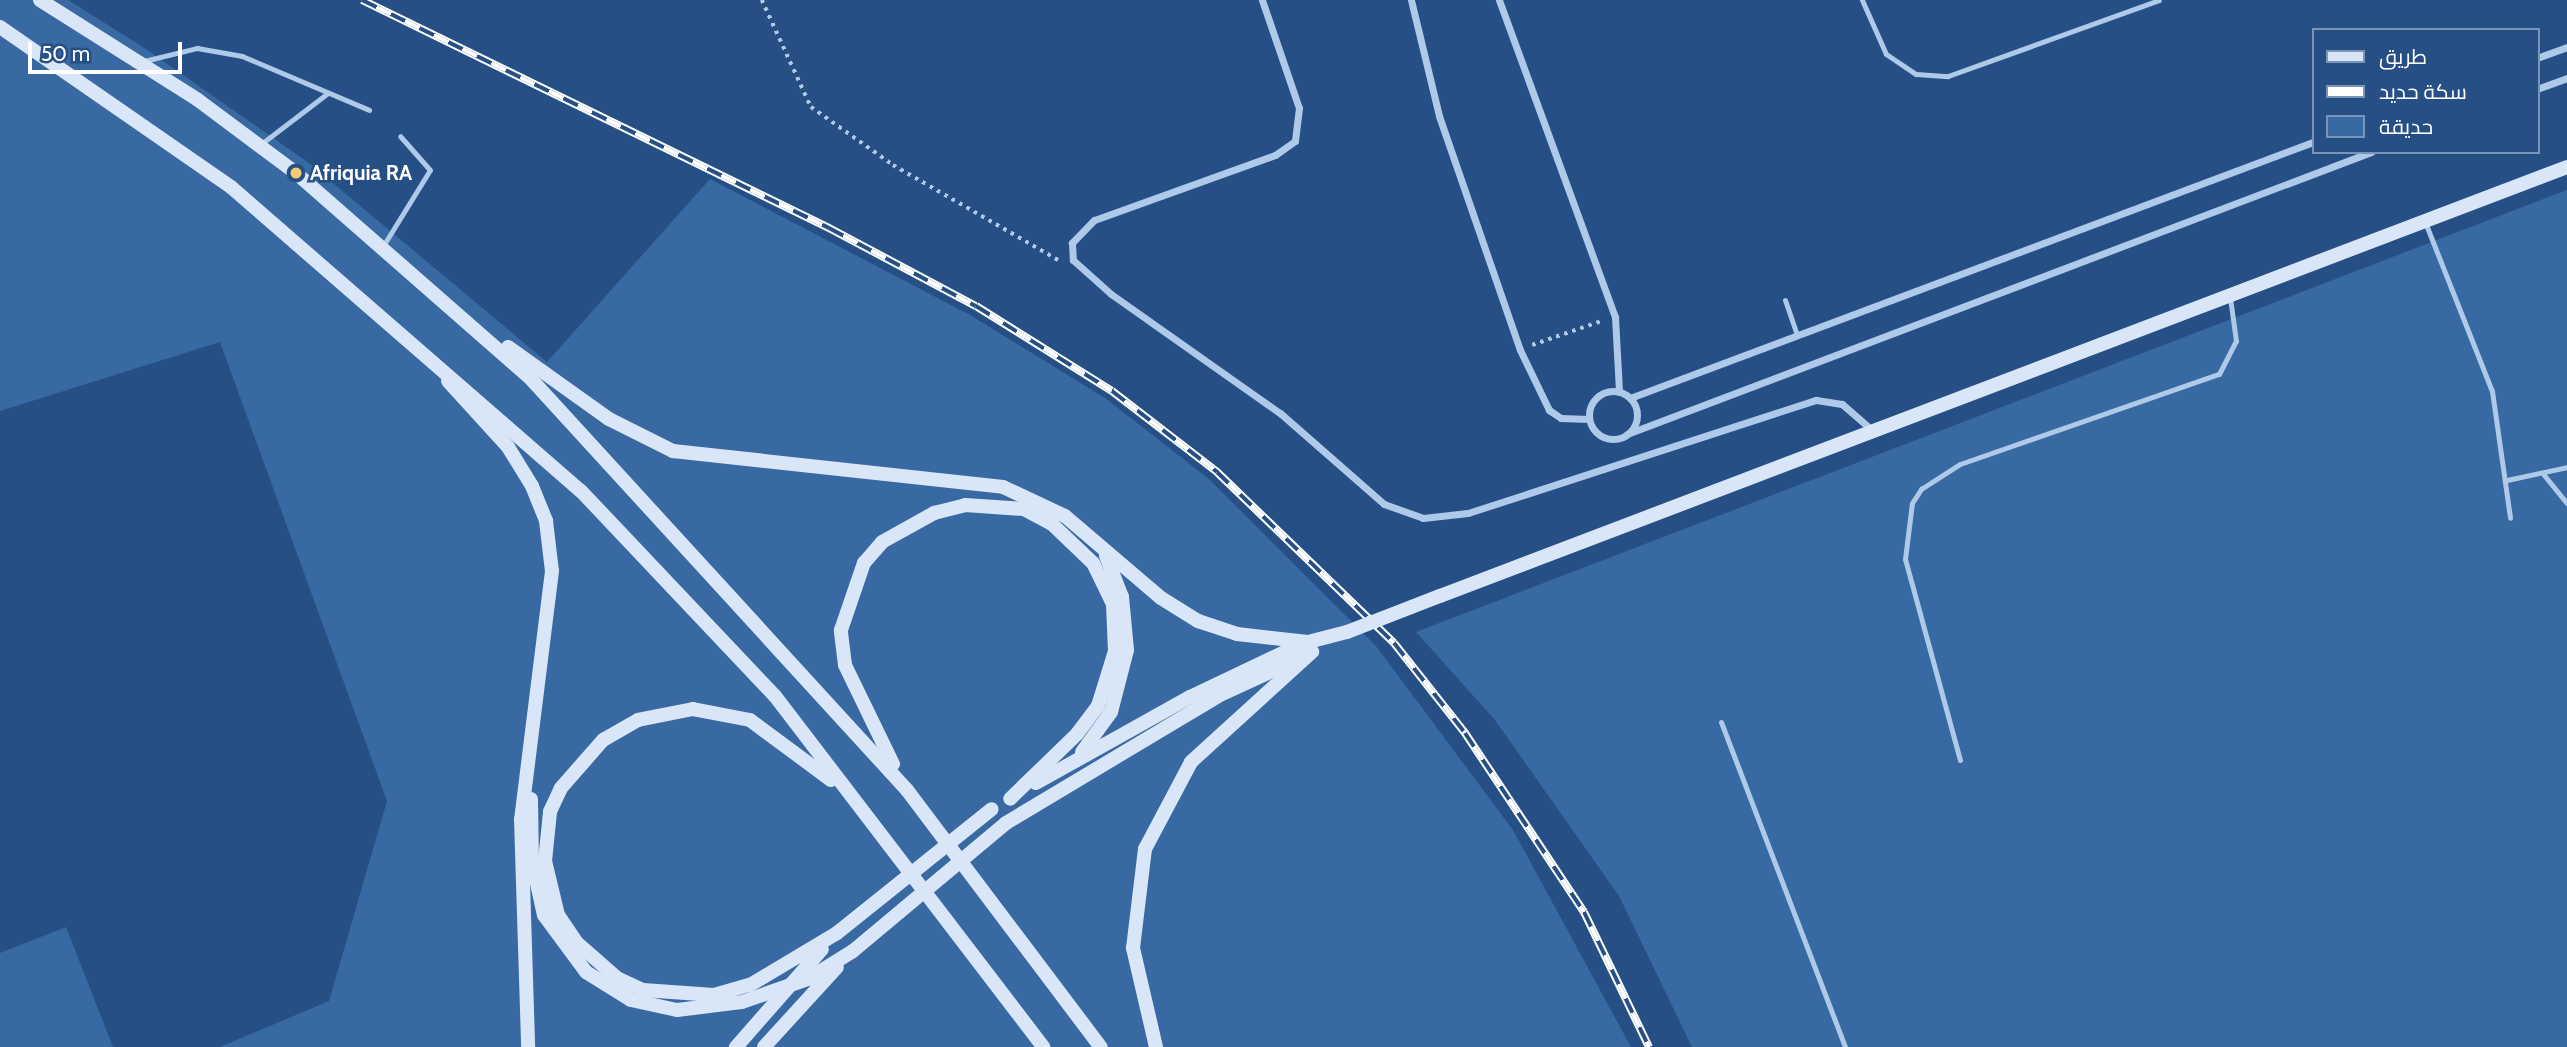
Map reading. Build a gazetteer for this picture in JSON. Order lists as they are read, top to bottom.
{
  "places": ["Afriquia RA"],
  "legend": ["طريق", "سكة حديد", "حديقة"],
  "scale_bar": "50 m"
}
